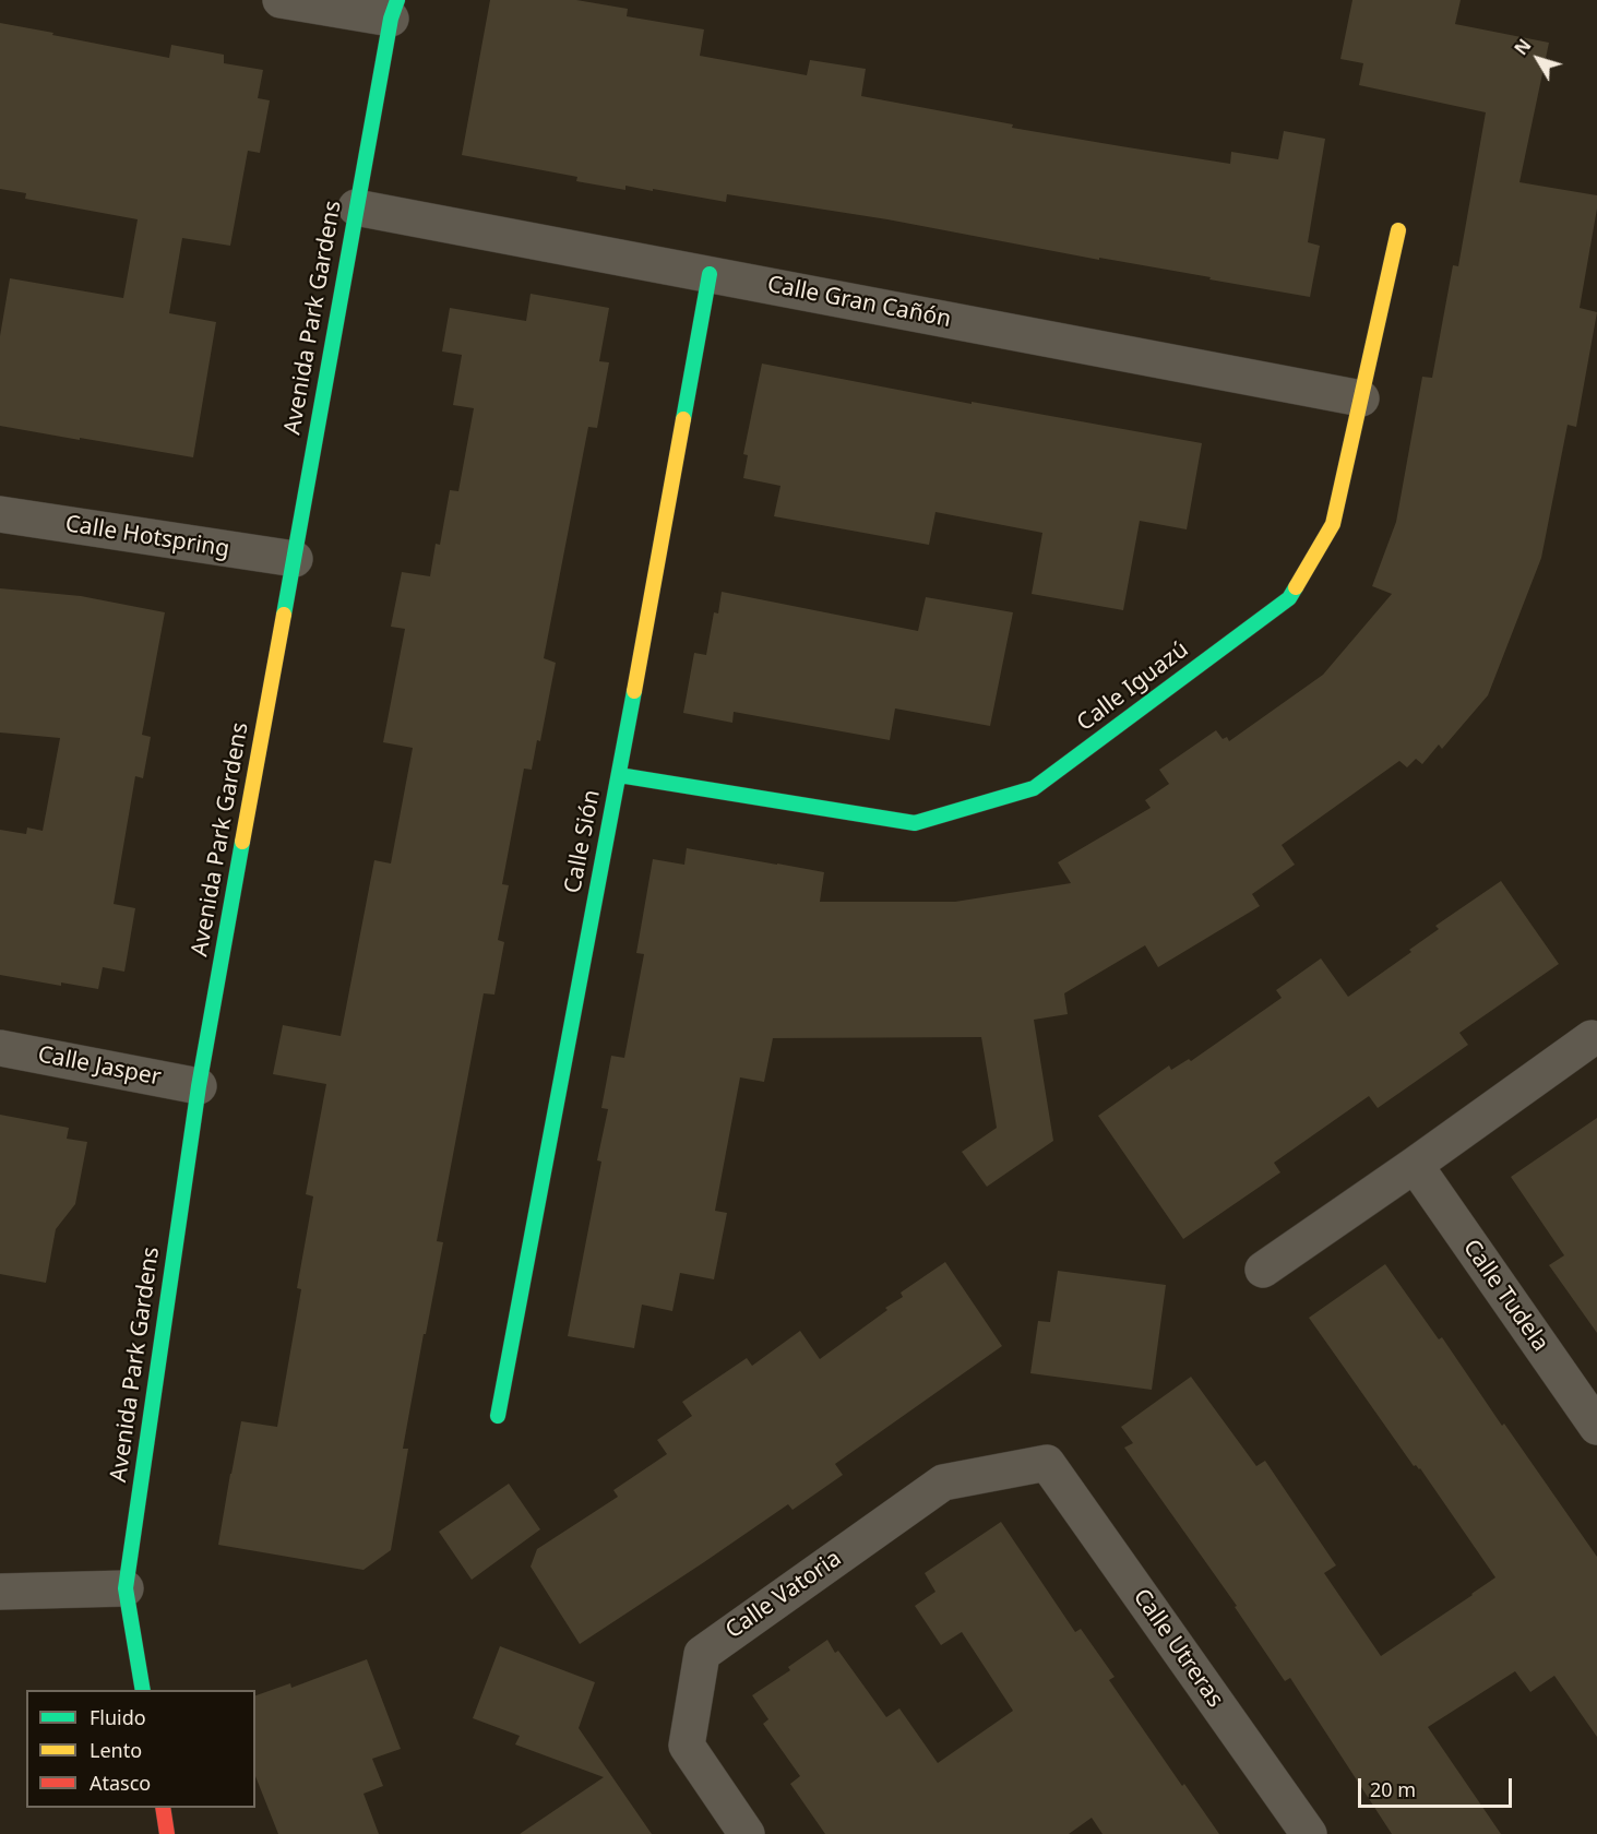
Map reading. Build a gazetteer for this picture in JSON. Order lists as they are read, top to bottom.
{
  "streets": {
    "street": [
      "Calle Gran Cañón",
      "Avenida Park Gardens",
      "Calle Hotspring",
      "Calle Iguazú",
      "Calle Sión",
      "Calle Jasper",
      "Calle Tudela",
      "Calle Vatoria",
      "Calle Utreras"
    ]
  },
  "crossings": [
    ["Calle Gran Cañón", "Avenida Park Gardens"],
    ["Calle Gran Cañón", "Calle Iguazú"],
    ["Calle Gran Cañón", "Calle Sión"],
    ["Avenida Park Gardens", "Calle Hotspring"],
    ["Avenida Park Gardens", "Calle Jasper"],
    ["Calle Iguazú", "Calle Sión"],
    ["Calle Vatoria", "Calle Utreras"]
  ],
  "legend": ["Fluido", "Lento", "Atasco"],
  "scale_bar": "20 m",
  "north": "top left"
}
